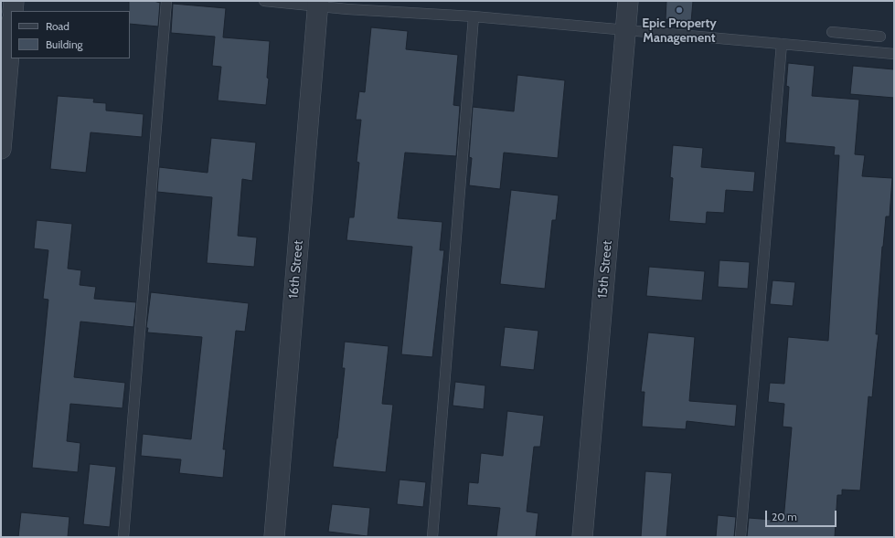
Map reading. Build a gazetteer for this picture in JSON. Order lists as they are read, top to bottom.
{
  "streets": {
    "street": ["16th Street", "15th Street"]
  },
  "places": ["Epic Property Management"],
  "legend": ["Road", "Building"],
  "scale_bar": "20 m"
}
